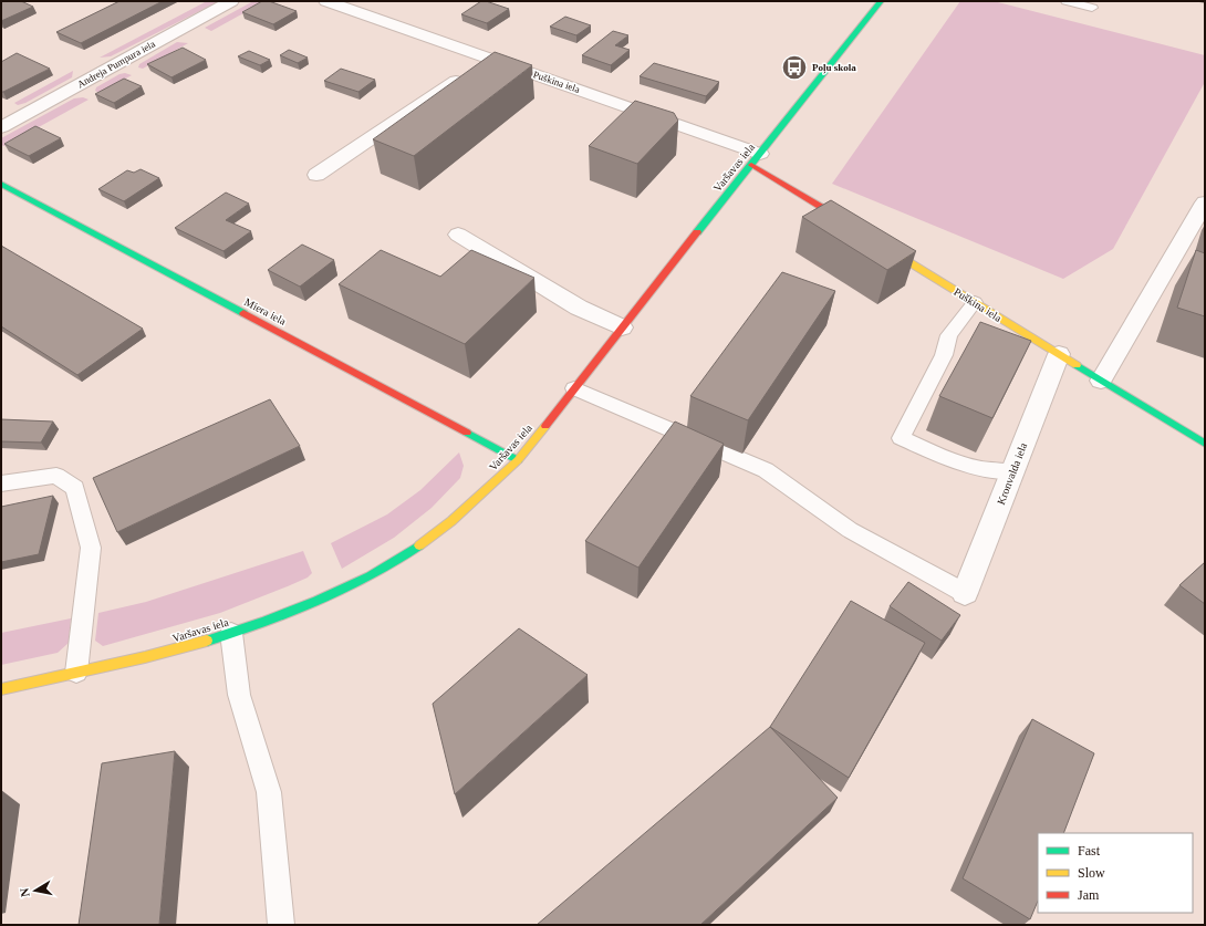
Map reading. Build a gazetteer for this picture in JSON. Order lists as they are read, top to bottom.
{
  "streets": {
    "street": [
      "Andreja Pumpura iela",
      "Puškina iela",
      "Varšavas iela",
      "Miera iela",
      "Kronvalda iela"
    ]
  },
  "crossings": [
    ["Puškina iela", "Varšavas iela"],
    ["Puškina iela", "Kronvalda iela"],
    ["Varšavas iela", "Miera iela"]
  ],
  "places": {
    "bus stop": ["Poļu skola"]
  },
  "legend": ["Fast", "Slow", "Jam"],
  "north": "left"
}
